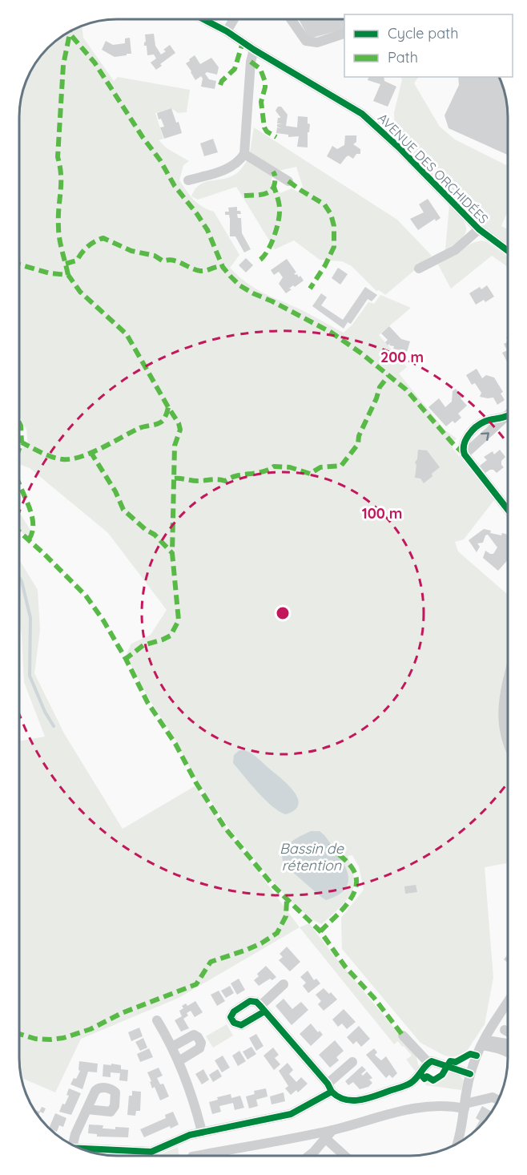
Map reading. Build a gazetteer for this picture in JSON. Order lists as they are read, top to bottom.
{
  "streets": {
    "street": ["AVENUE DES ORCHIDÉES"]
  },
  "water": ["Bassin de rétention"],
  "legend": ["Cycle path", "Path"],
  "rings": ["200 m", "100 m"]
}
